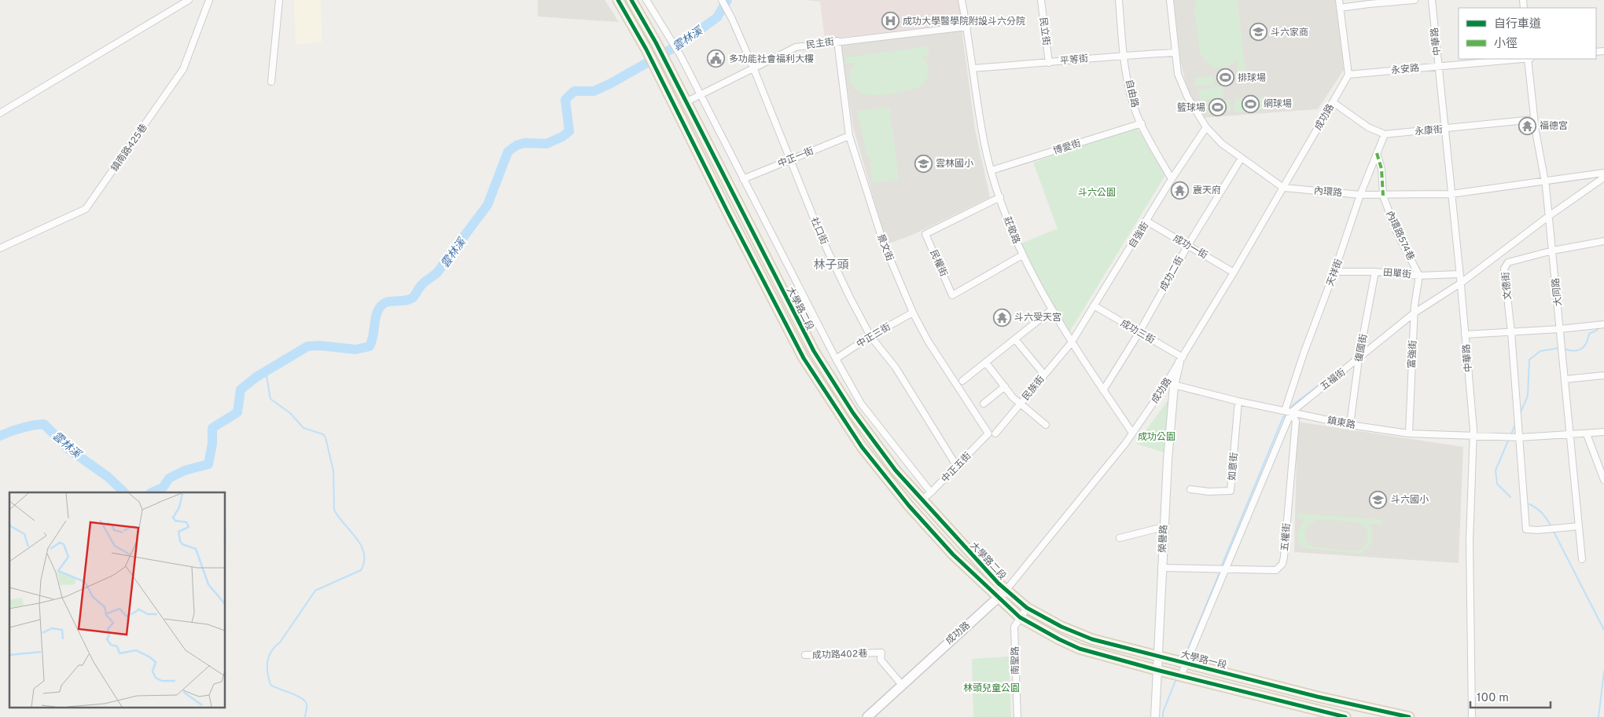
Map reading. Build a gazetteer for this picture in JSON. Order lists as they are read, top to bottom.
{
  "streets": {
    "main road": ["成功路", "大學路二段", "大學路一段"],
    "street": [
      "民立街",
      "中華路",
      "民主街",
      "平等街",
      "永安路",
      "自由路",
      "永康街",
      "博愛街",
      "鎮南路425巷",
      "中正一街",
      "內環路",
      "莊敬路",
      "社口街",
      "自強街",
      "內環路574巷",
      "成功一街",
      "景文街",
      "民權街",
      "天祥街",
      "成功二街",
      "田單街",
      "文德街",
      "大同路",
      "成功三街",
      "中正三街",
      "復國街",
      "富強街",
      "五福街",
      "民族街",
      "鎮東路",
      "如意街",
      "中正五街",
      "五權街",
      "榮譽路",
      "成功路402巷",
      "南聖路"
    ]
  },
  "crossings": [
    ["民立街", "平等街"],
    ["中華路", "永安路"],
    ["中華路", "永康街"],
    ["中華路", "內環路"],
    ["中華路", "田單街"],
    ["中華路", "五福街"],
    ["中華路", "鎮東路"],
    ["民主街", "莊敬路"],
    ["民主街", "社口街"],
    ["民主街", "景文街"],
    ["民主街", "大學路二段"],
    ["平等街", "自由路"],
    ["平等街", "莊敬路"],
    ["永安路", "成功路"],
    ["自由路", "博愛街"],
    ["自由路", "自強街"],
    ["成功路", "永康街"],
    ["成功路", "內環路"],
    ["成功路", "莊敬路"],
    ["成功路", "成功一街"],
    ["成功路", "大學路二段"],
    ["成功路", "成功三街"],
    ["成功路", "鎮東路"],
    ["成功路", "榮譽路"],
    ["成功路", "成功路402巷"],
    ["成功路", "大學路一段"],
    ["永康街", "天祥街"],
    ["永康街", "大同路"],
    ["博愛街", "莊敬路"],
    ["中正一街", "社口街"],
    ["中正一街", "景文街"],
    ["中正一街", "大學路二段"],
    ["內環路", "內環路574巷"],
    ["內環路", "天祥街"],
    ["內環路", "大同路"],
    ["內環路", "五福街"],
    ["莊敬路", "自強街"],
    ["莊敬路", "民權街"],
    ["莊敬路", "成功二街"],
    ["莊敬路", "民族街"],
    ["社口街", "中正三街"],
    ["社口街", "中正五街"],
    ["自強街", "成功一街"],
    ["自強街", "成功三街"],
    ["自強街", "民族街"],
    ["內環路574巷", "天祥街"],
    ["內環路574巷", "田單街"],
    ["內環路574巷", "富強街"],
    ["成功一街", "成功二街"],
    ["景文街", "中正三街"],
    ["景文街", "民族街"],
    ["景文街", "中正五街"],
    ["天祥街", "田單街"],
    ["天祥街", "五福街"],
    ["天祥街", "鎮東路"],
    ["天祥街", "五權街"],
    ["成功二街", "成功三街"],
    ["田單街", "復國街"],
    ["田單街", "富強街"],
    ["田單街", "五福街"],
    ["文德街", "大同路"],
    ["大同路", "五福街"],
    ["大同路", "鎮東路"],
    ["大學路二段", "中正三街"],
    ["大學路二段", "中正五街"],
    ["大學路二段", "大學路一段"],
    ["成功三街", "榮譽路"],
    ["復國街", "五福街"],
    ["復國街", "鎮東路"],
    ["富強街", "五福街"],
    ["富強街", "鎮東路"],
    ["五福街", "鎮東路"],
    ["五福街", "五權街"],
    ["五福街", "大學路一段"],
    ["民族街", "中正五街"],
    ["鎮東路", "如意街"],
    ["鎮東路", "五權街"],
    ["鎮東路", "榮譽路"],
    ["五權街", "榮譽路"],
    ["榮譽路", "大學路一段"],
    ["大學路一段", "南聖路"]
  ],
  "districts": ["林子頭"],
  "water": ["雲林溪"],
  "parks": ["斗六公園", "成功公園", "林頭兒童公園"],
  "places": {
    "hospital": ["成功大學醫學院附設斗六分院"],
    "school or university": ["斗六家商", "雲林國小", "斗六國小"],
    "public building": ["多功能社會福利大樓"],
    "sports": ["排球場", "網球場", "籃球場"],
    "temple": ["福德宮", "震天府", "斗六受天宮"]
  },
  "legend": ["自行車道", "小徑"],
  "scale_bar": "100 m"
}
